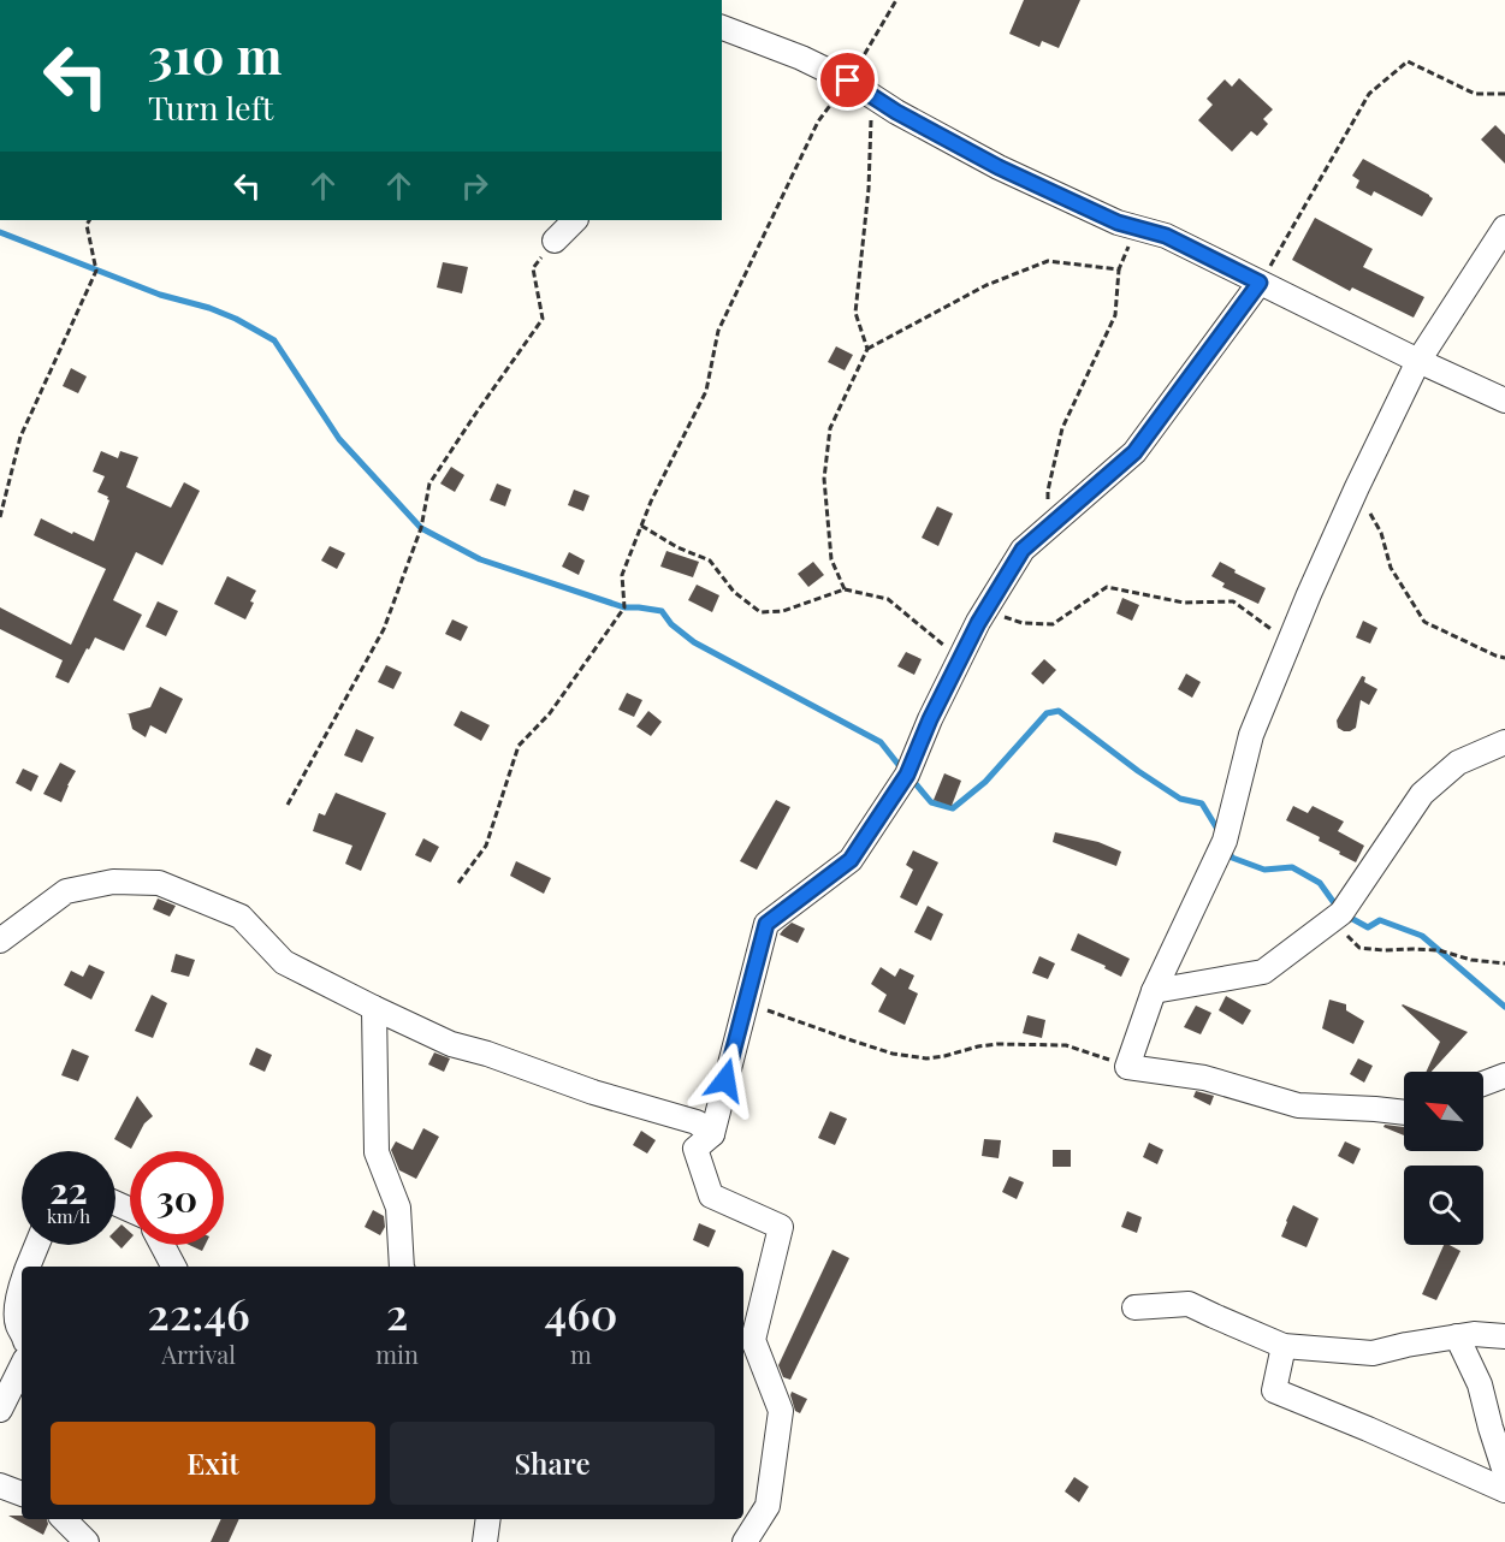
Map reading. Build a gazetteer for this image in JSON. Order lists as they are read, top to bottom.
{
  "north": "top left",
  "page": {
    "turn": ["310 m", "Turn left"],
    "speed": "22 km/h",
    "limit": "30",
    "eta": [
      "22:46",
      "Arrival",
      "2",
      "min",
      "460",
      "m"
    ],
    "buttons": ["Exit", "Share"]
  }
}
